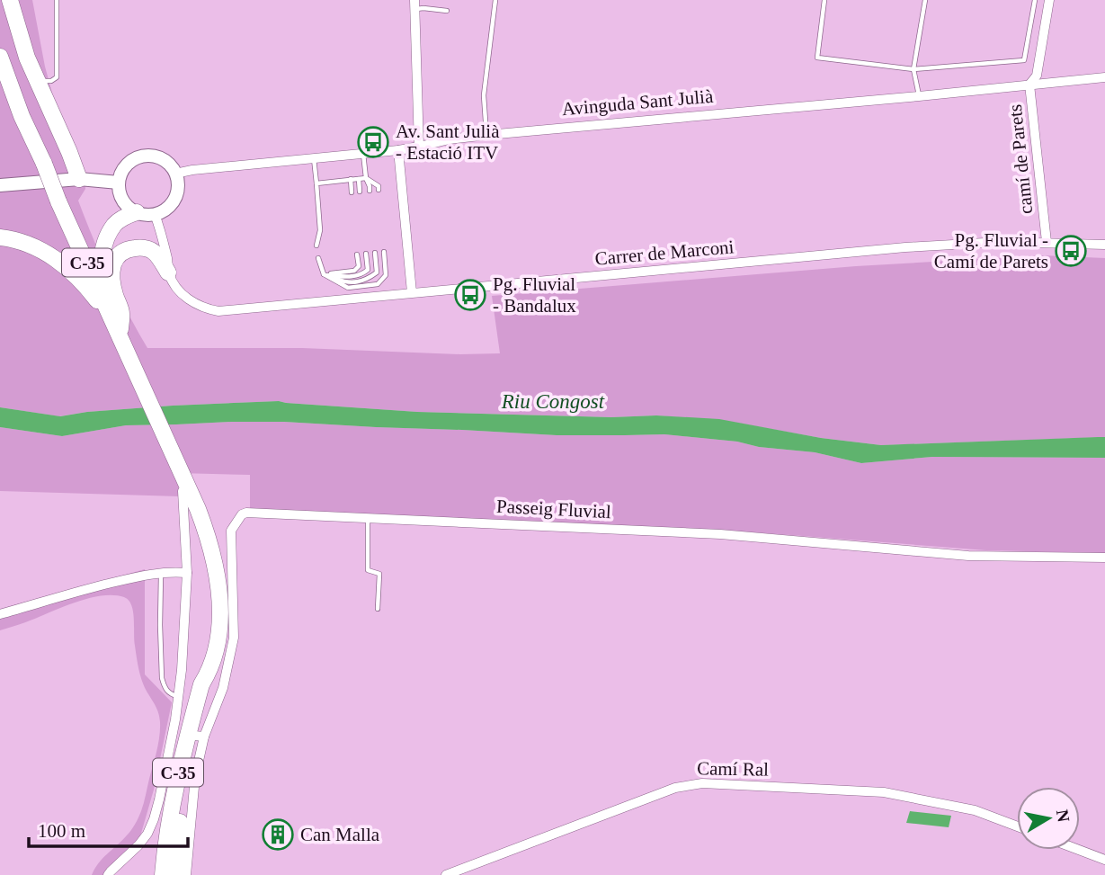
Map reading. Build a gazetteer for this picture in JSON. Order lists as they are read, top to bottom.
{
  "streets": {
    "highway": ["C-35"],
    "street": [
      "Avinguda Sant Julià",
      "camí de Parets",
      "Carrer de Marconi",
      "Passeig Fluvial",
      "Camí Ral"
    ]
  },
  "crossings": [
    ["Avinguda Sant Julià", "camí de Parets"],
    ["camí de Parets", "Carrer de Marconi"],
    ["C-35", "Passeig Fluvial"]
  ],
  "water": ["Riu Congost"],
  "places": {
    "bus stop": ["Av. Sant Julià - Estació ITV", "Pg. Fluvial - Camí de Parets", "Pg. Fluvial - Bandalux"],
    "building": ["Can Malla"]
  },
  "scale_bar": "100 m",
  "north": "right"
}
